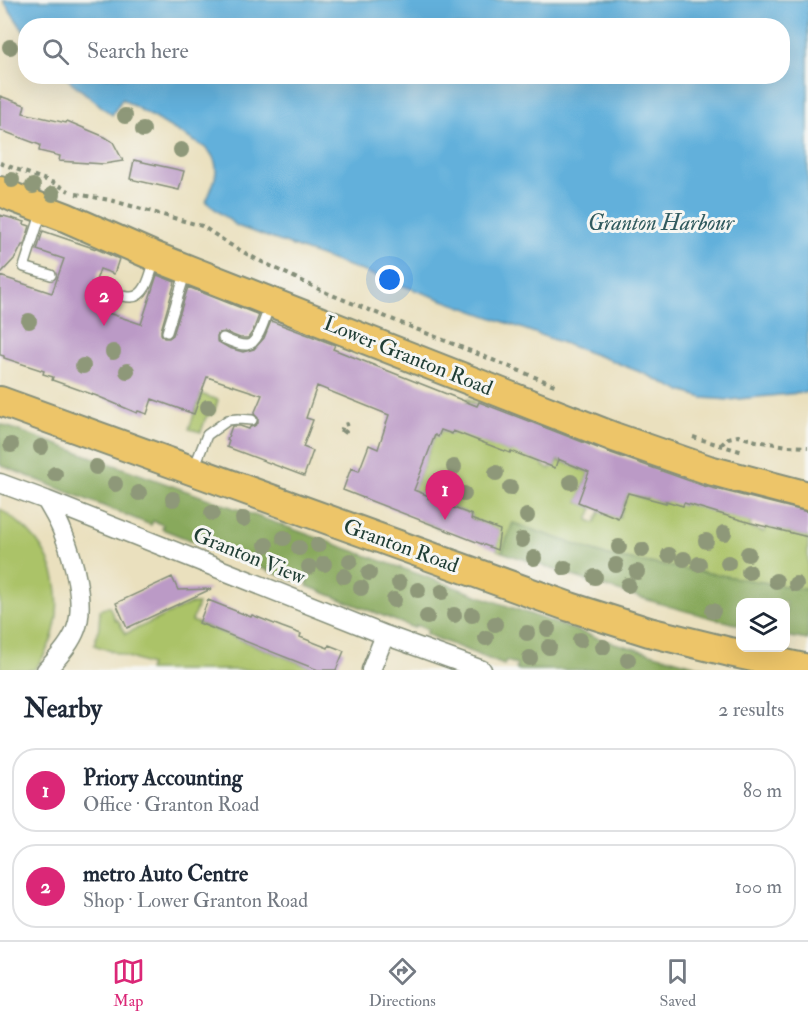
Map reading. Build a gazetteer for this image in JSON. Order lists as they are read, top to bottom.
{
  "streets": {
    "main road": ["Lower Granton Road", "Granton Road"],
    "street": ["Granton View"]
  },
  "water": ["Granton Harbour"],
  "page": {
    "search": "Search here",
    "pins": ["2", "1"],
    "heading": ["Nearby", "2 results"],
    "list": [
      {
        "mark": "1",
        "name": "Priory Accounting",
        "note": "Office · Granton Road",
        "value": "80 m"
      },
      {
        "mark": "2",
        "name": "metro Auto Centre",
        "note": "Shop · Lower Granton Road",
        "value": "100 m"
      }
    ],
    "nav": ["Map", "Directions", "Saved"]
  }
}
